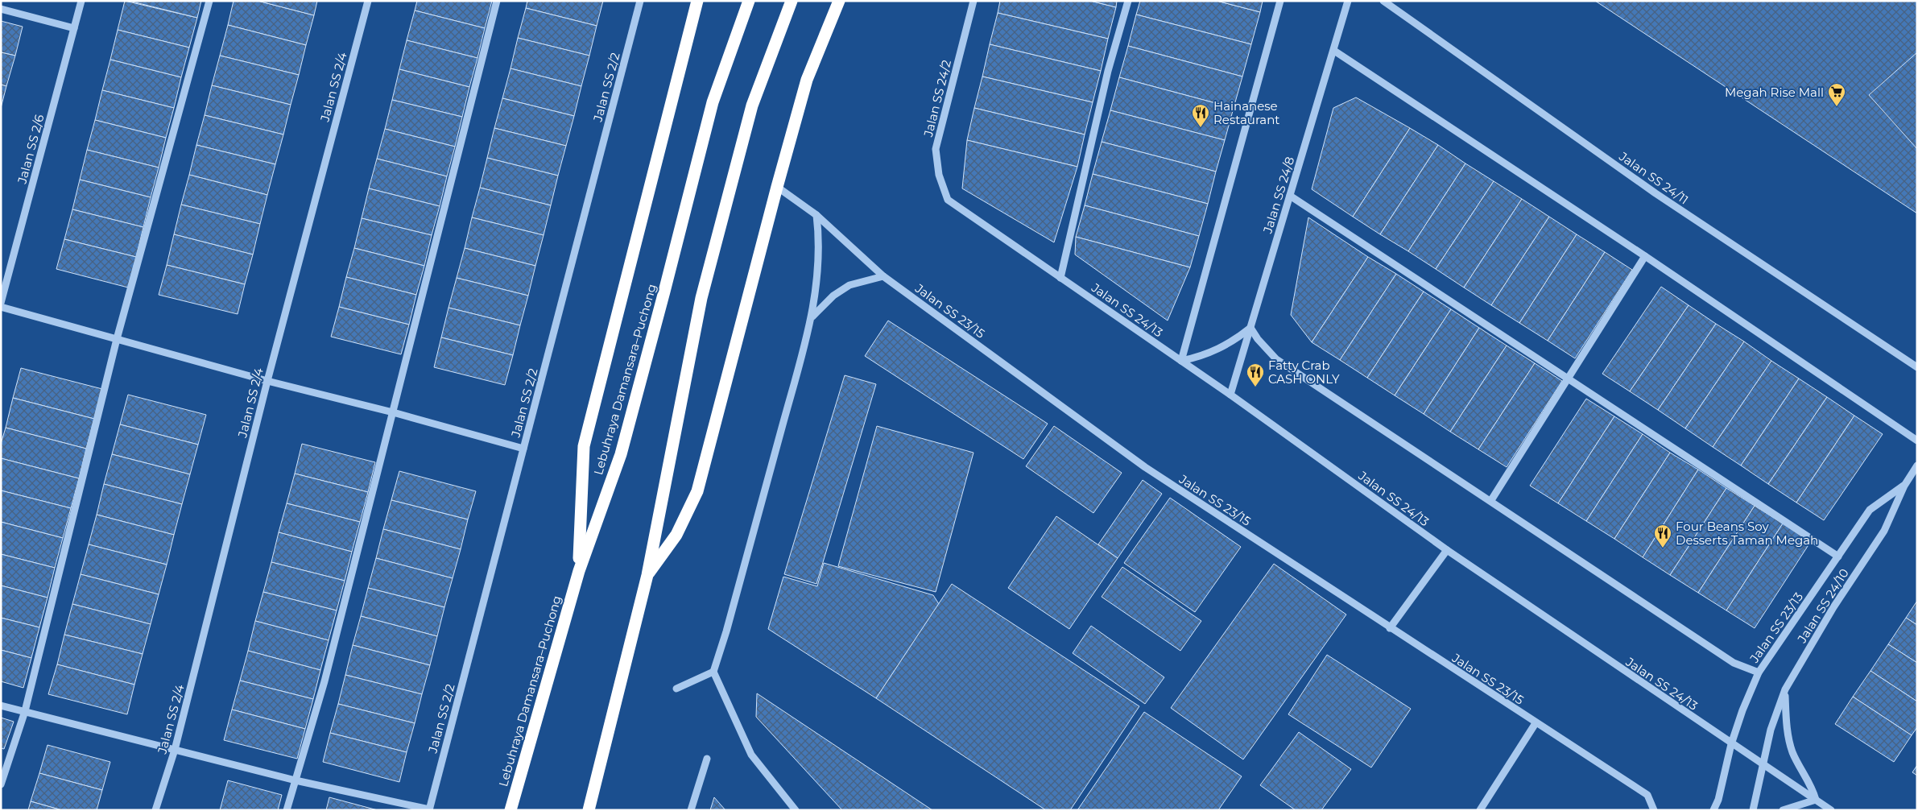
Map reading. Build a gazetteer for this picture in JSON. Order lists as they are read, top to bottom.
{
  "streets": {
    "highway": ["Lebuhraya Damansara–Puchong"],
    "street": [
      "Jalan SS 2/4",
      "Jalan SS 2/2",
      "Jalan SS 24/2",
      "Jalan SS 2/6",
      "Jalan SS 24/11",
      "Jalan SS 24/8",
      "Jalan SS 24/13",
      "Jalan SS 23/15",
      "Jalan SS 24/10",
      "Jalan SS 23/13"
    ]
  },
  "crossings": [
    ["Jalan SS 24/2", "Jalan SS 24/13"],
    ["Jalan SS 24/8", "Jalan SS 24/13"],
    ["Jalan SS 24/13", "Jalan SS 24/10"],
    ["Jalan SS 24/13", "Jalan SS 23/13"],
    ["Jalan SS 24/10", "Jalan SS 23/13"]
  ],
  "places": {
    "supermarket": ["Megah Rise Mall"],
    "restaurant": ["Hainanese Restaurant", "Fatty Crab CASH ONLY", "Four Beans Soy Desserts Taman Megah"]
  }
}
